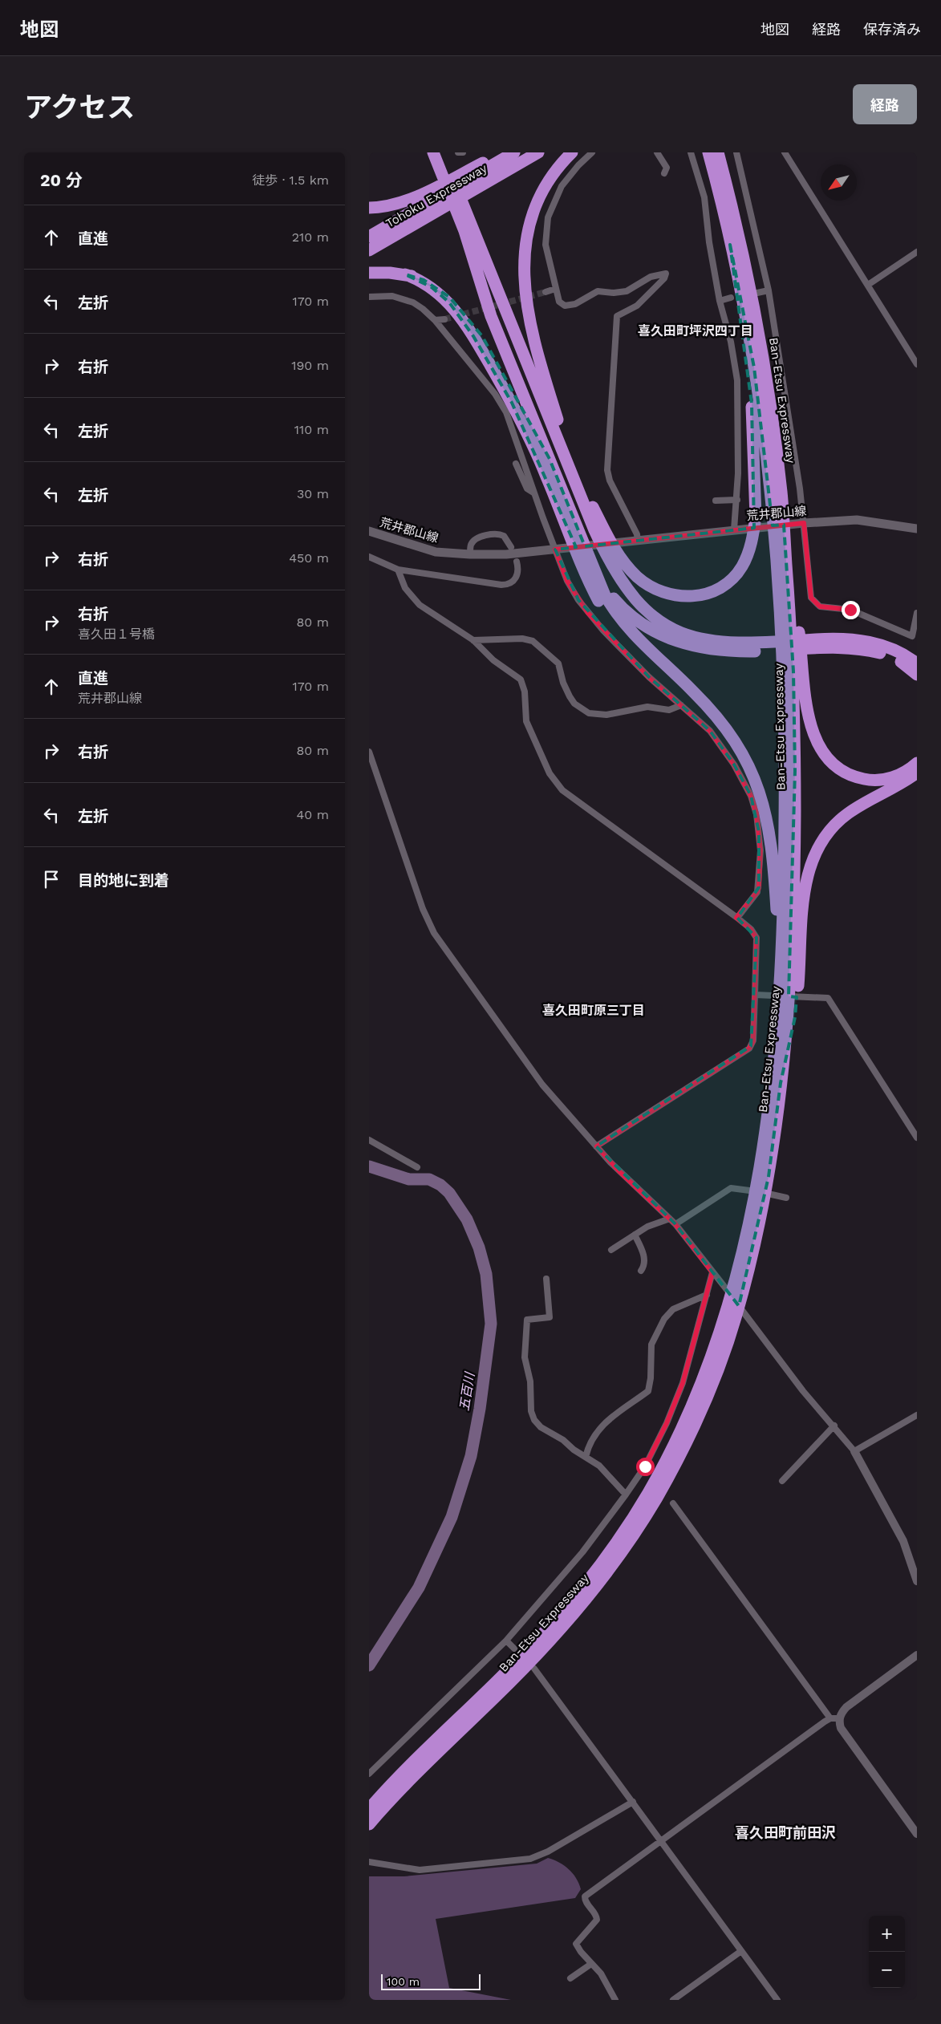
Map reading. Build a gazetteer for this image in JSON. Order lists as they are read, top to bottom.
{
  "streets": {
    "highway": ["Tohoku Expressway", "Ban-Etsu Expressway"],
    "main road": ["荒井郡山線"]
  },
  "districts": ["喜久田町坪沢四丁目", "喜久田町原三丁目", "喜久田町前田沢"],
  "water": ["五百川"],
  "scale_bar": "100 m",
  "north": "bottom left",
  "page": {
    "header": "地図",
    "nav": ["地図", "経路", "保存済み"],
    "title": "アクセス",
    "buttons": "経路",
    "heading": ["20 分", "徒歩 · 1.5 km"],
    "list": [
      ["直進", "210 m"],
      ["左折", "170 m"],
      ["右折", "190 m"],
      ["左折", "110 m"],
      ["左折", "30 m"],
      ["右折", "450 m"],
      ["右折", "喜久田１号橋", "80 m"],
      ["直進", "荒井郡山線", "170 m"],
      ["右折", "80 m"],
      ["左折", "40 m"],
      "目的地に到着"
    ],
    "map_buttons": ["+", "−"],
    "scale": "100 m"
  }
}
